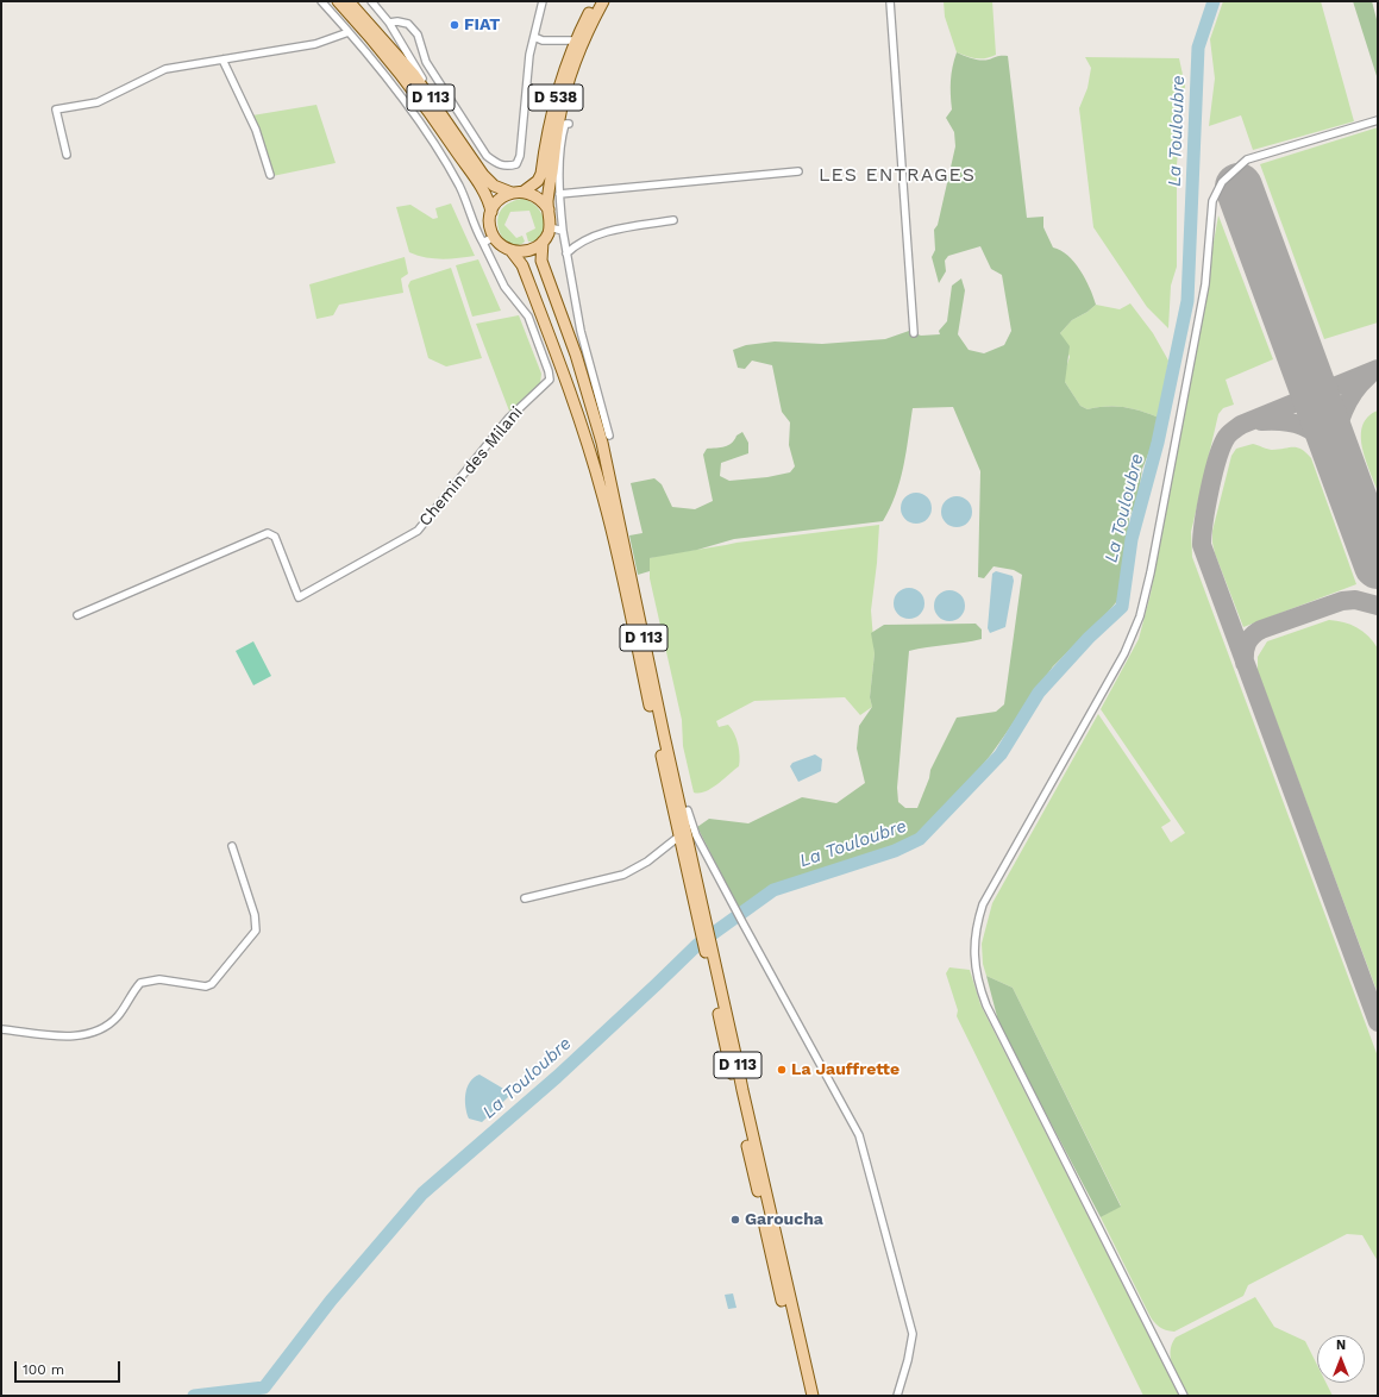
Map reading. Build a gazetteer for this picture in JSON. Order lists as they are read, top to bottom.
{
  "streets": {
    "main road": ["D 113", "D 538"],
    "street": ["Chemin des Milani"]
  },
  "crossings": [
    ["D 113", "D 538"]
  ],
  "districts": ["LES ENTRAGES"],
  "water": ["La Touloubre"],
  "places": ["FIAT", "La Jauffrette", "Garoucha"],
  "scale_bar": "100 m",
  "north": "top"
}
